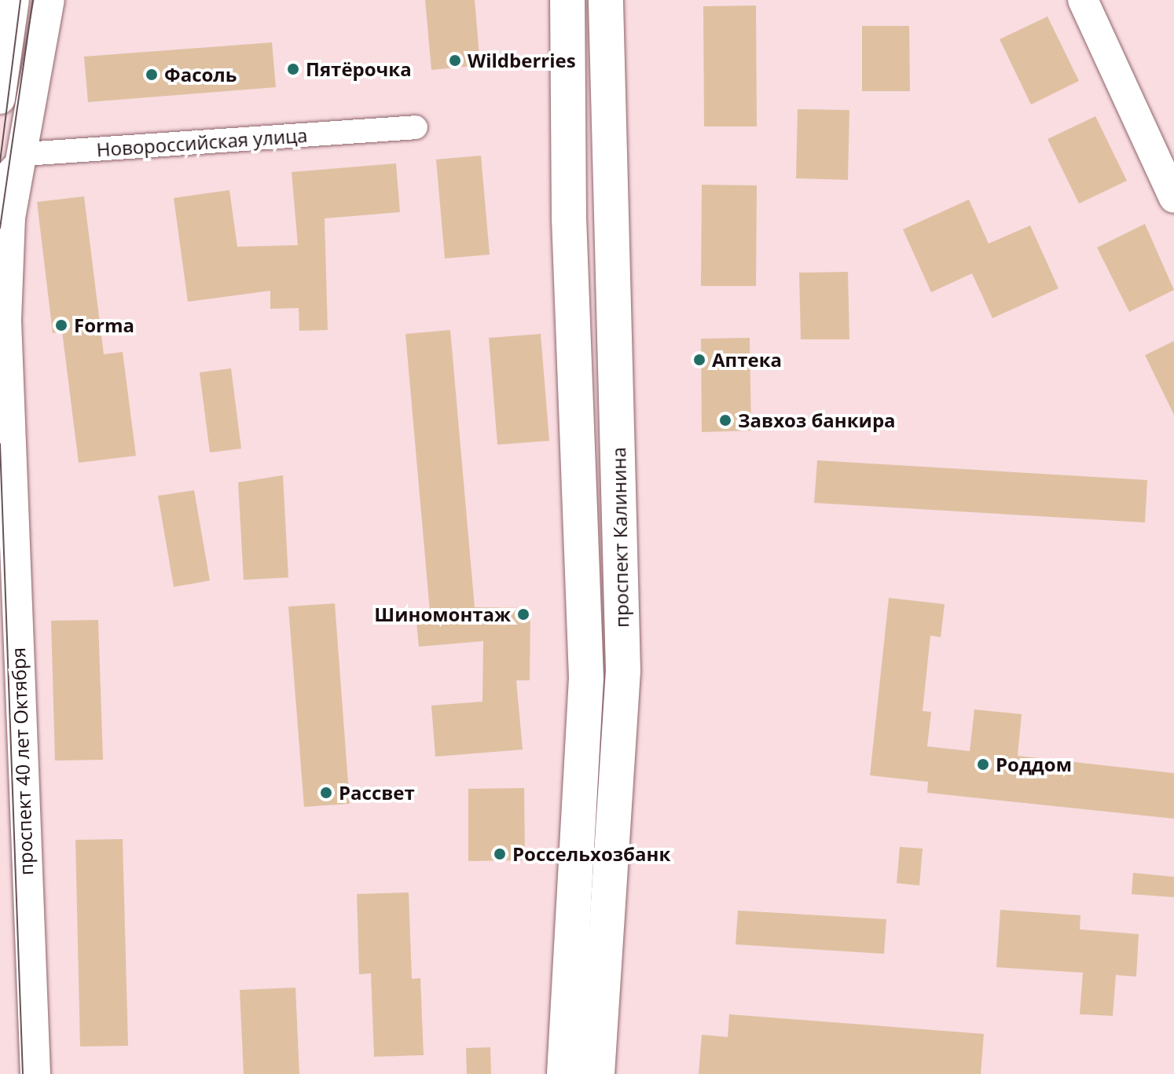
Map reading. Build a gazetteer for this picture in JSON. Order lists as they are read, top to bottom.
{
  "streets": {
    "main road": ["проспект Калинина"],
    "street": ["Новороссийская улица", "проспект 40 лет Октября"]
  },
  "crossings": [
    ["Новороссийская улица", "проспект 40 лет Октября"]
  ],
  "places": [
    "Wildberries",
    "Пятёрочка",
    "Фасоль",
    "Forma",
    "Аптека",
    "Завхоз банкира",
    "Шиномонтаж",
    "Роддом",
    "Рассвет",
    "Россельхозбанк"
  ]
}
